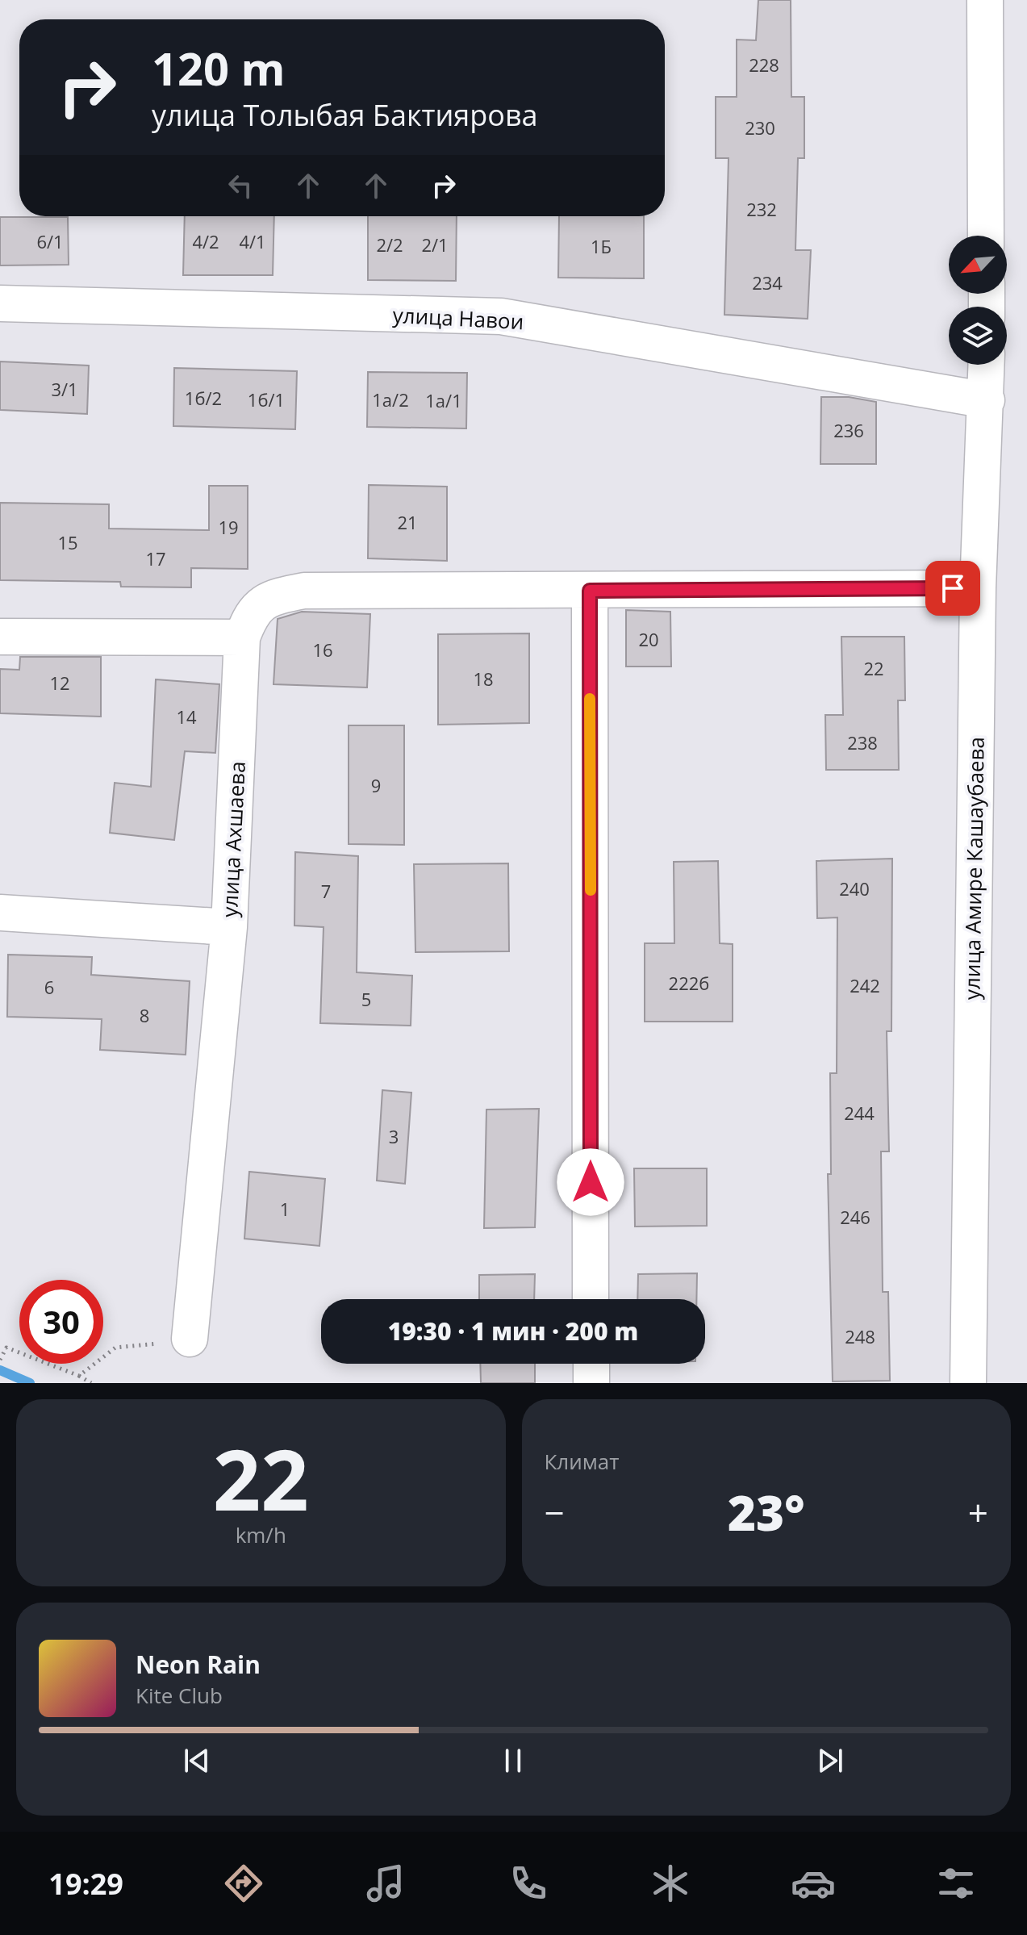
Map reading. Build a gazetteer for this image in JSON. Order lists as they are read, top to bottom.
{
  "streets": {
    "street": ["улица Навои", "улица Ахшаева", "улица Амире Кашаубаева"]
  },
  "crossings": [
    ["улица Навои", "улица Амире Кашаубаева"]
  ],
  "house_numbers": [
    "228",
    "230",
    "232",
    "6/1",
    "4/2",
    "4/1",
    "2/2",
    "2/1",
    "1Б",
    "234",
    "3/1",
    "1б/2",
    "1б/1",
    "1а/2",
    "1а/1",
    "236",
    "21",
    "19",
    "15",
    "17",
    "20",
    "16",
    "22",
    "18",
    "12",
    "14",
    "238",
    "9",
    "240",
    "7",
    "222б",
    "242",
    "6",
    "5",
    "8",
    "244",
    "3",
    "1",
    "246",
    "248"
  ],
  "north": "bottom left",
  "page": {
    "turn": ["120 m", "улица Толыбая Бактиярова"],
    "limit": "30",
    "trip": "19:30 · 1 мин · 200 m",
    "tile": [
      ["22", "km/h"],
      "Климат"
    ],
    "heat": ["−", "23°", "+"],
    "song": ["Neon Rain", "Kite Club"],
    "tabs": "19:29"
  }
}
